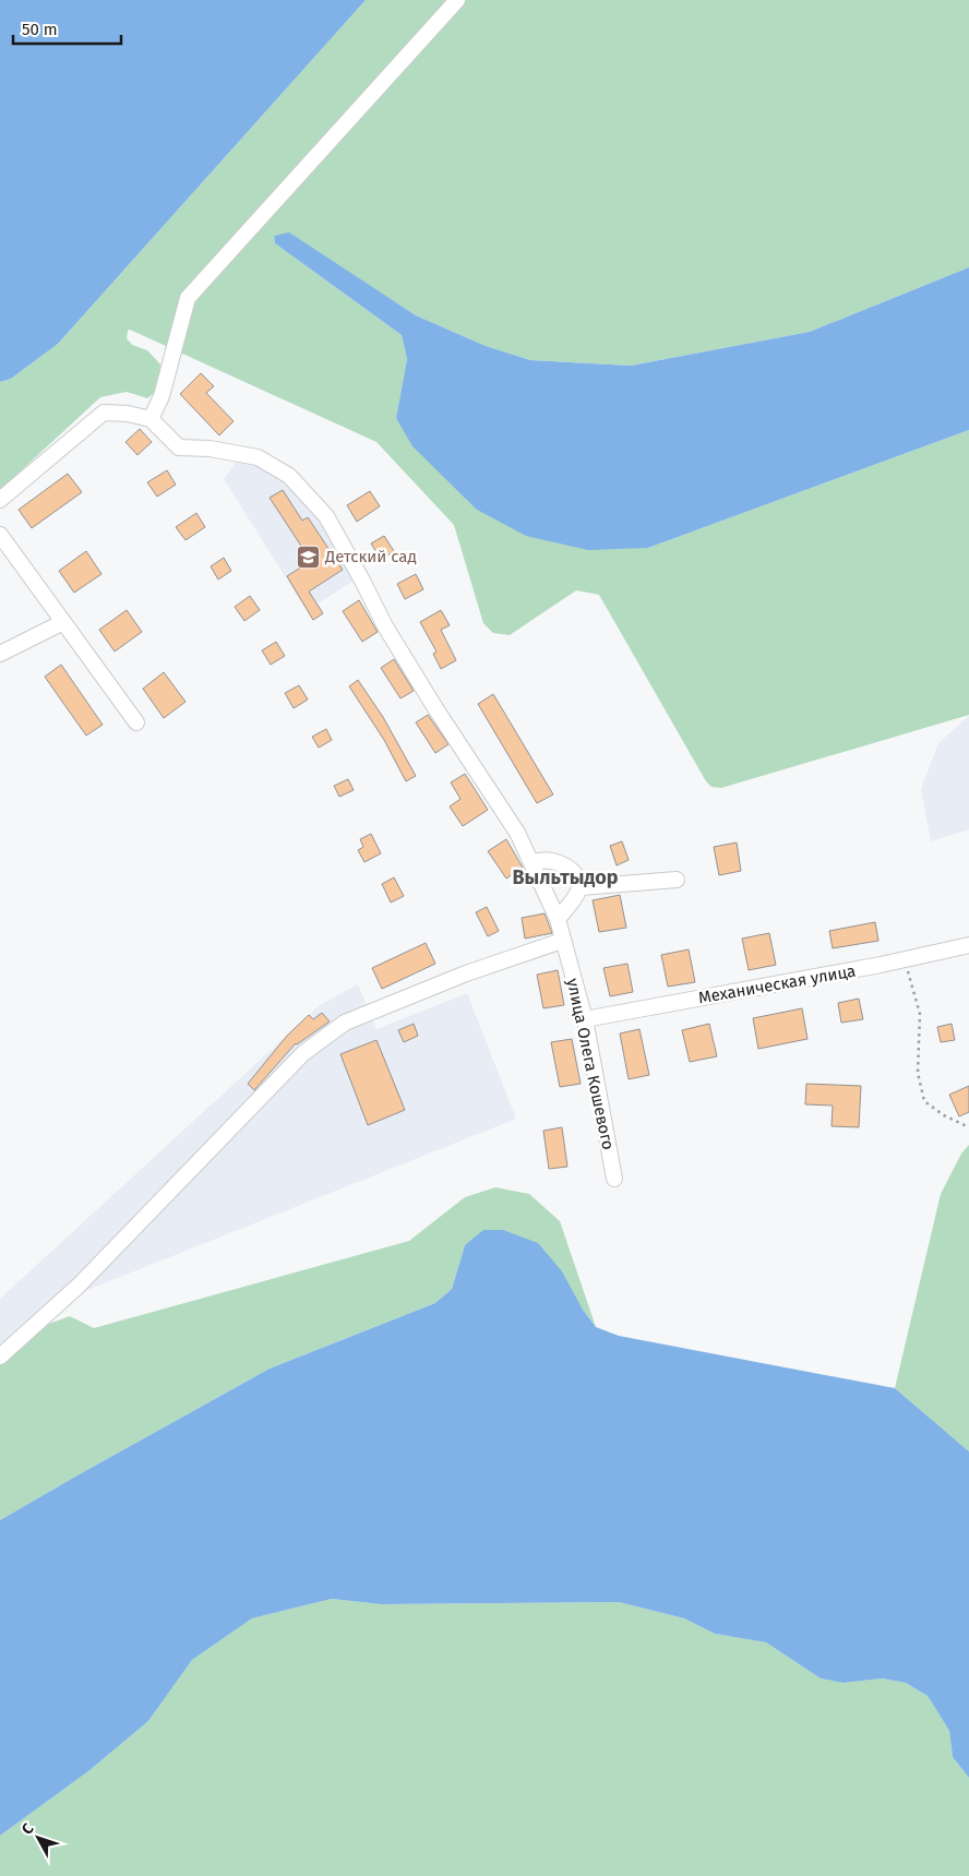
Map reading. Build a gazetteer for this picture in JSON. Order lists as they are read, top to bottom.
{
  "streets": {
    "street": ["Механическая улица", "улица Олега Кошевого"]
  },
  "crossings": [
    ["Механическая улица", "улица Олега Кошевого"]
  ],
  "districts": ["Выльтыдор"],
  "places": {
    "school or university": ["Детский сад"]
  },
  "scale_bar": "50 m",
  "north": "top left"
}
